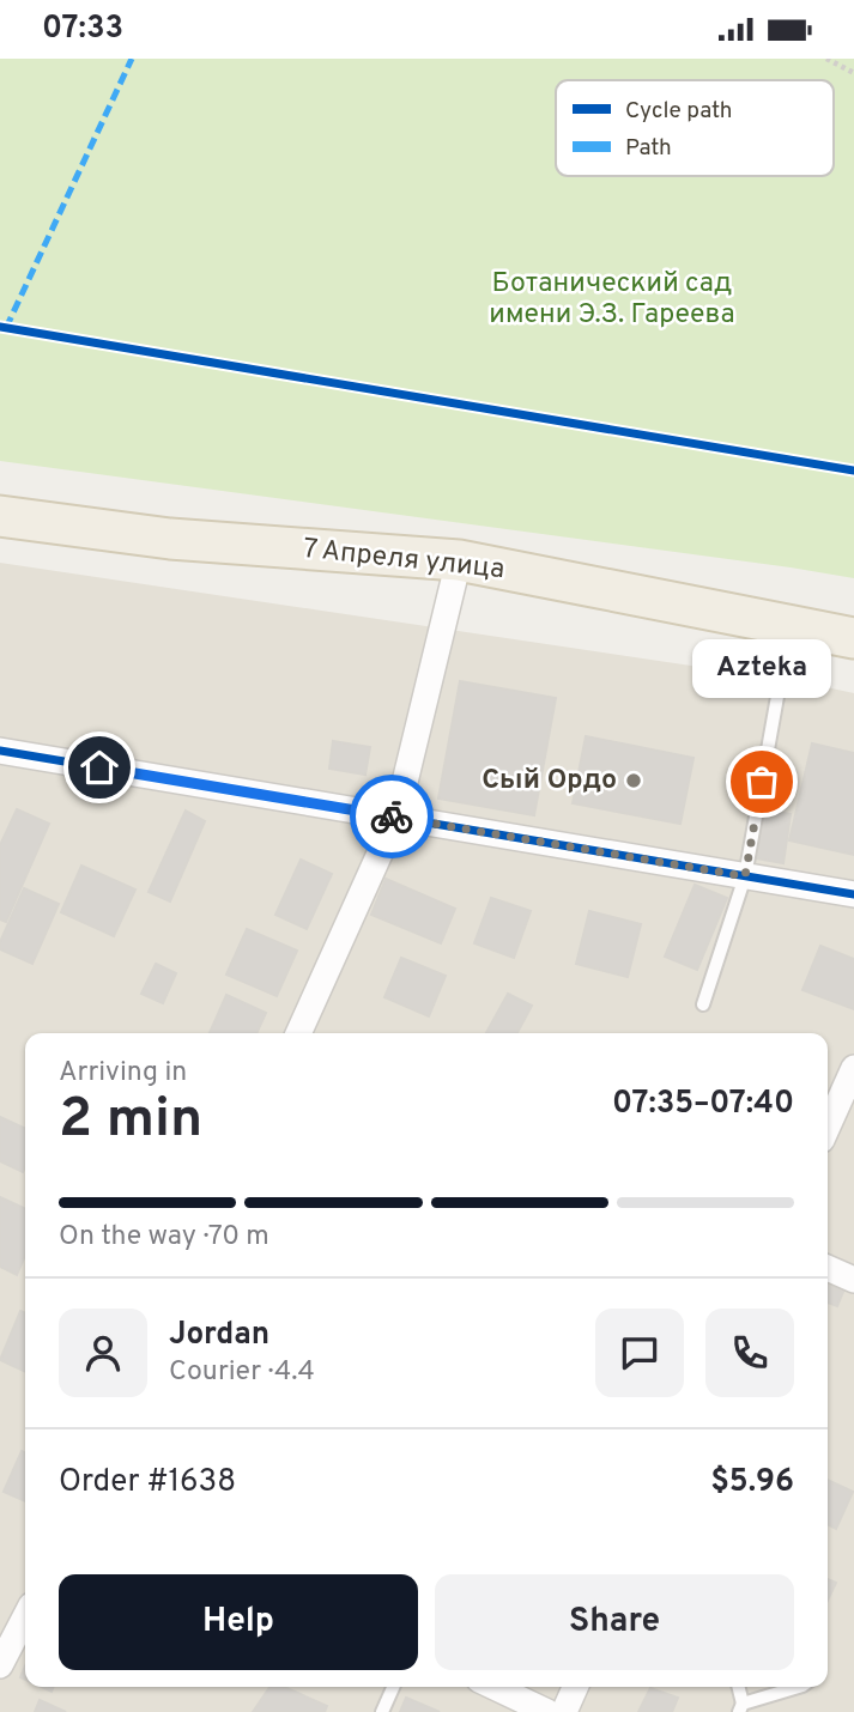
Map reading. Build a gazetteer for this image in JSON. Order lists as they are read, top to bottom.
{
  "streets": {
    "main road": ["7 Апреля улица"]
  },
  "parks": ["Ботанический сад имени Э.З. Гареева"],
  "places": ["Сый Ордо", "Azteka"],
  "legend": ["Cycle path", "Path"],
  "page": {
    "status": "07:33",
    "bubble": "Azteka",
    "heading": ["2 min", "Arriving in", "07:35–07:40"],
    "panel": [
      "Jordan",
      "Courier · 4.4",
      "Order #1638",
      "$5.96"
    ],
    "bar": "On the way · 70 m",
    "buttons": ["Help", "Share"]
  }
}
